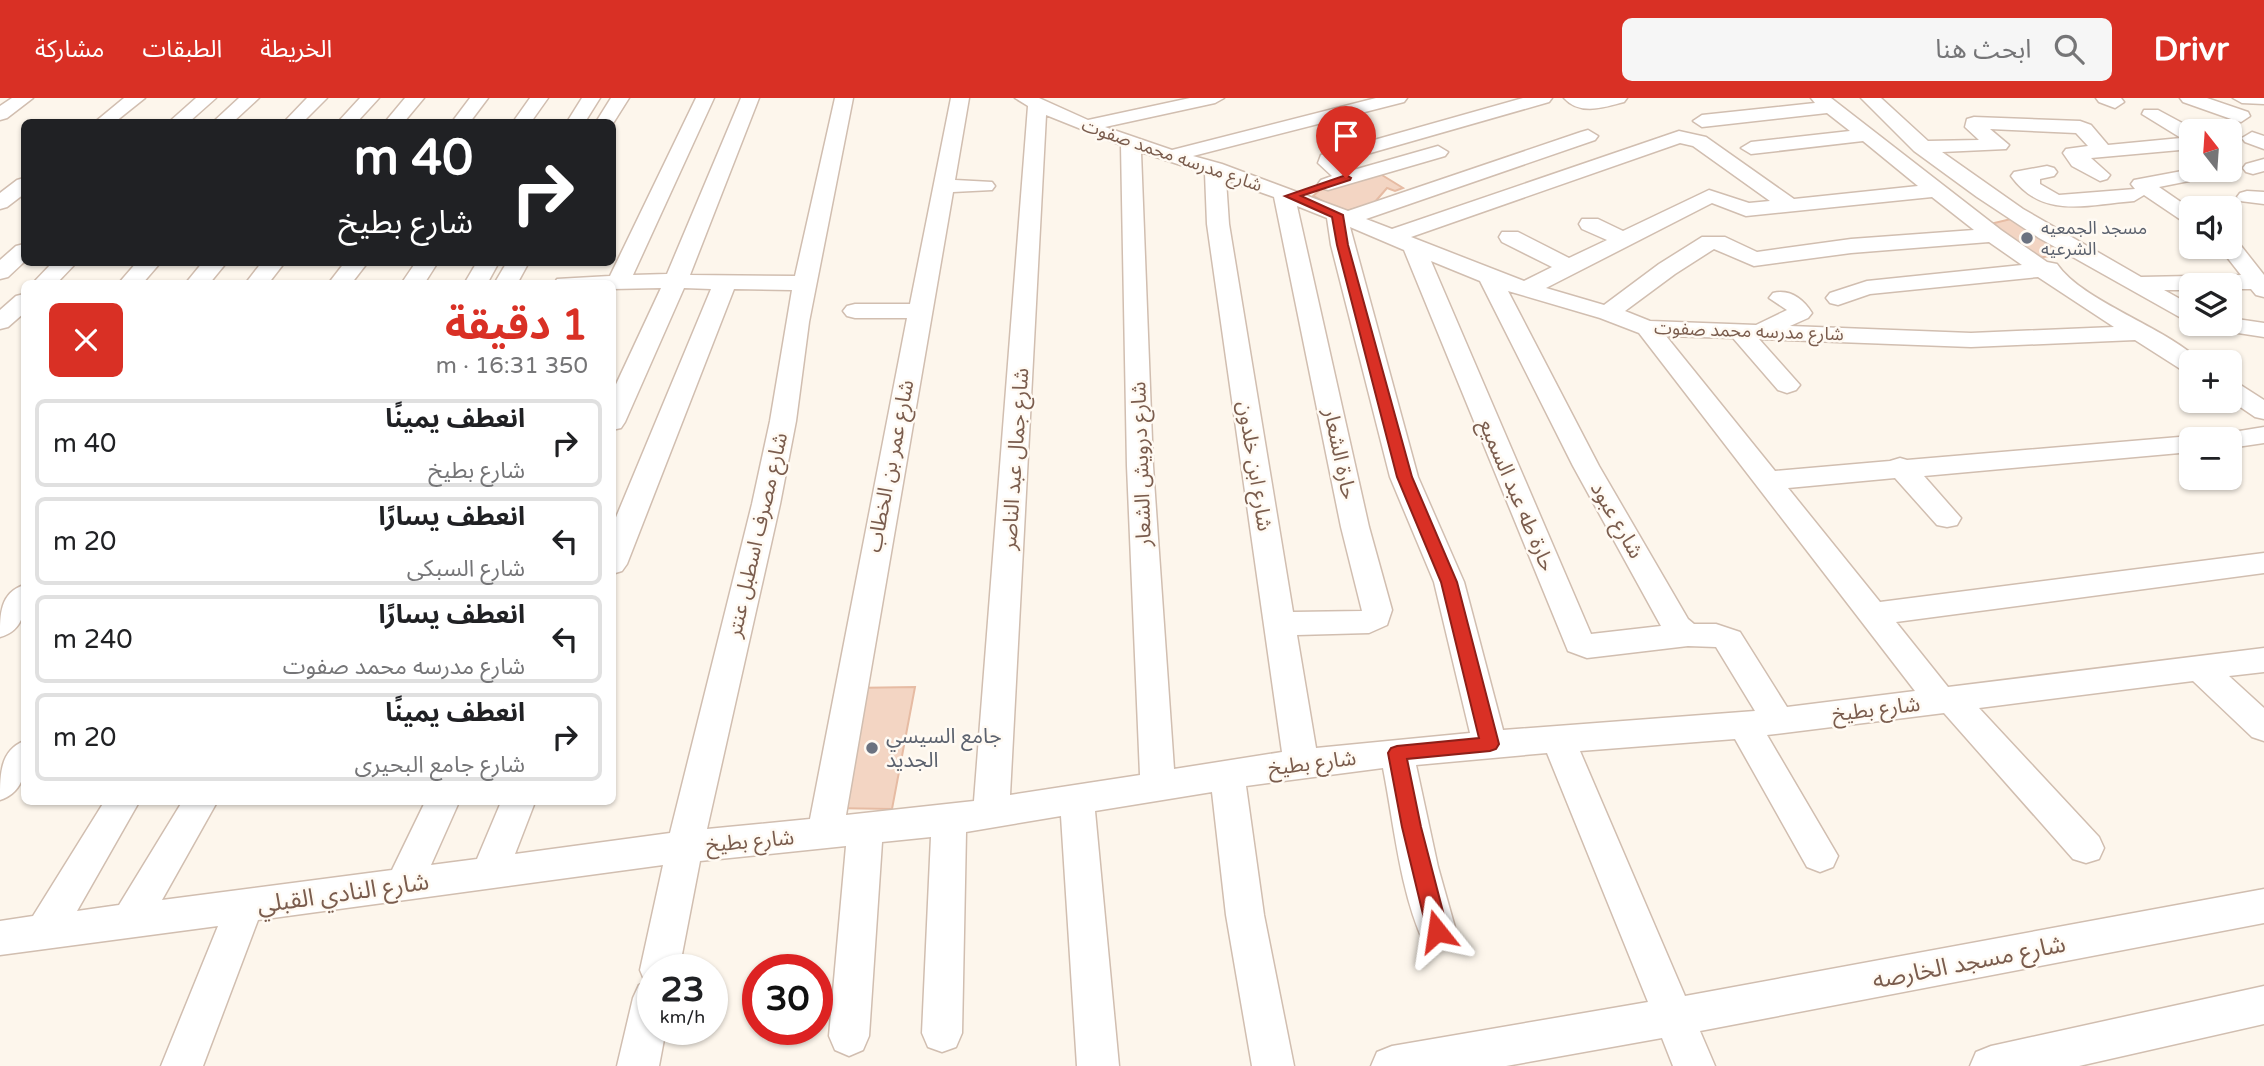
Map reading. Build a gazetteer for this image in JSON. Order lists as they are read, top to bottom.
{
  "streets": {
    "street": [
      "شارع مدرسه محمد صفوت",
      "حارة الشعار",
      "شارع جمال عبد الناصر",
      "شارع درويش الشعار",
      "شارع عمر بن الخطاب",
      "شارع ابن خلدون",
      "حارة طه عبد السميع",
      "شارع عبود",
      "شارع مصرف اسطبل عنتر",
      "شارع بطيخ",
      "شارع النادي القبلي",
      "شارع مسجد الخارصه"
    ]
  },
  "crossings": [
    ["شارع مدرسه محمد صفوت", "حارة الشعار"],
    ["شارع مدرسه محمد صفوت", "شارع جمال عبد الناصر"],
    ["شارع مدرسه محمد صفوت", "شارع درويش الشعار"],
    ["شارع مدرسه محمد صفوت", "شارع ابن خلدون"],
    ["شارع مدرسه محمد صفوت", "حارة طه عبد السميع"],
    ["شارع مدرسه محمد صفوت", "شارع عبود"],
    ["شارع مدرسه محمد صفوت", "شارع بطيخ"],
    ["حارة الشعار", "شارع ابن خلدون"],
    ["شارع جمال عبد الناصر", "شارع بطيخ"],
    ["شارع درويش الشعار", "شارع بطيخ"],
    ["شارع عمر بن الخطاب", "شارع بطيخ"],
    ["شارع ابن خلدون", "شارع بطيخ"],
    ["حارة طه عبد السميع", "شارع عبود"],
    ["شارع مصرف اسطبل عنتر", "شارع بطيخ"],
    ["شارع مصرف اسطبل عنتر", "شارع النادي القبلي"],
    ["شارع بطيخ", "شارع النادي القبلي"]
  ],
  "places": ["مسجد الجمعيه الشرعيه", "جامع السيسي الجديد"],
  "north": "top",
  "page": {
    "header": "Drivr",
    "search": "ابحث هنا",
    "nav": ["الخريطة", "الطبقات", "مشاركة"],
    "map_buttons": ["+", "−"],
    "turn": ["40 m", "شارع بطيخ"],
    "heading": ["1 دقيقة", "350 m · 16:31"],
    "list": [
      {
        "name": "انعطف يمينًا",
        "note": "شارع بطيخ",
        "value": "40 m"
      },
      {
        "name": "انعطف يسارًا",
        "note": "شارع السبكى",
        "value": "20 m"
      },
      {
        "name": "انعطف يسارًا",
        "note": "شارع مدرسه محمد صفوت",
        "value": "240 m"
      },
      {
        "name": "انعطف يمينًا",
        "note": "شارع جامع البحيرى",
        "value": "20 m"
      }
    ],
    "speed": "23 km/h",
    "limit": "30"
  }
}
